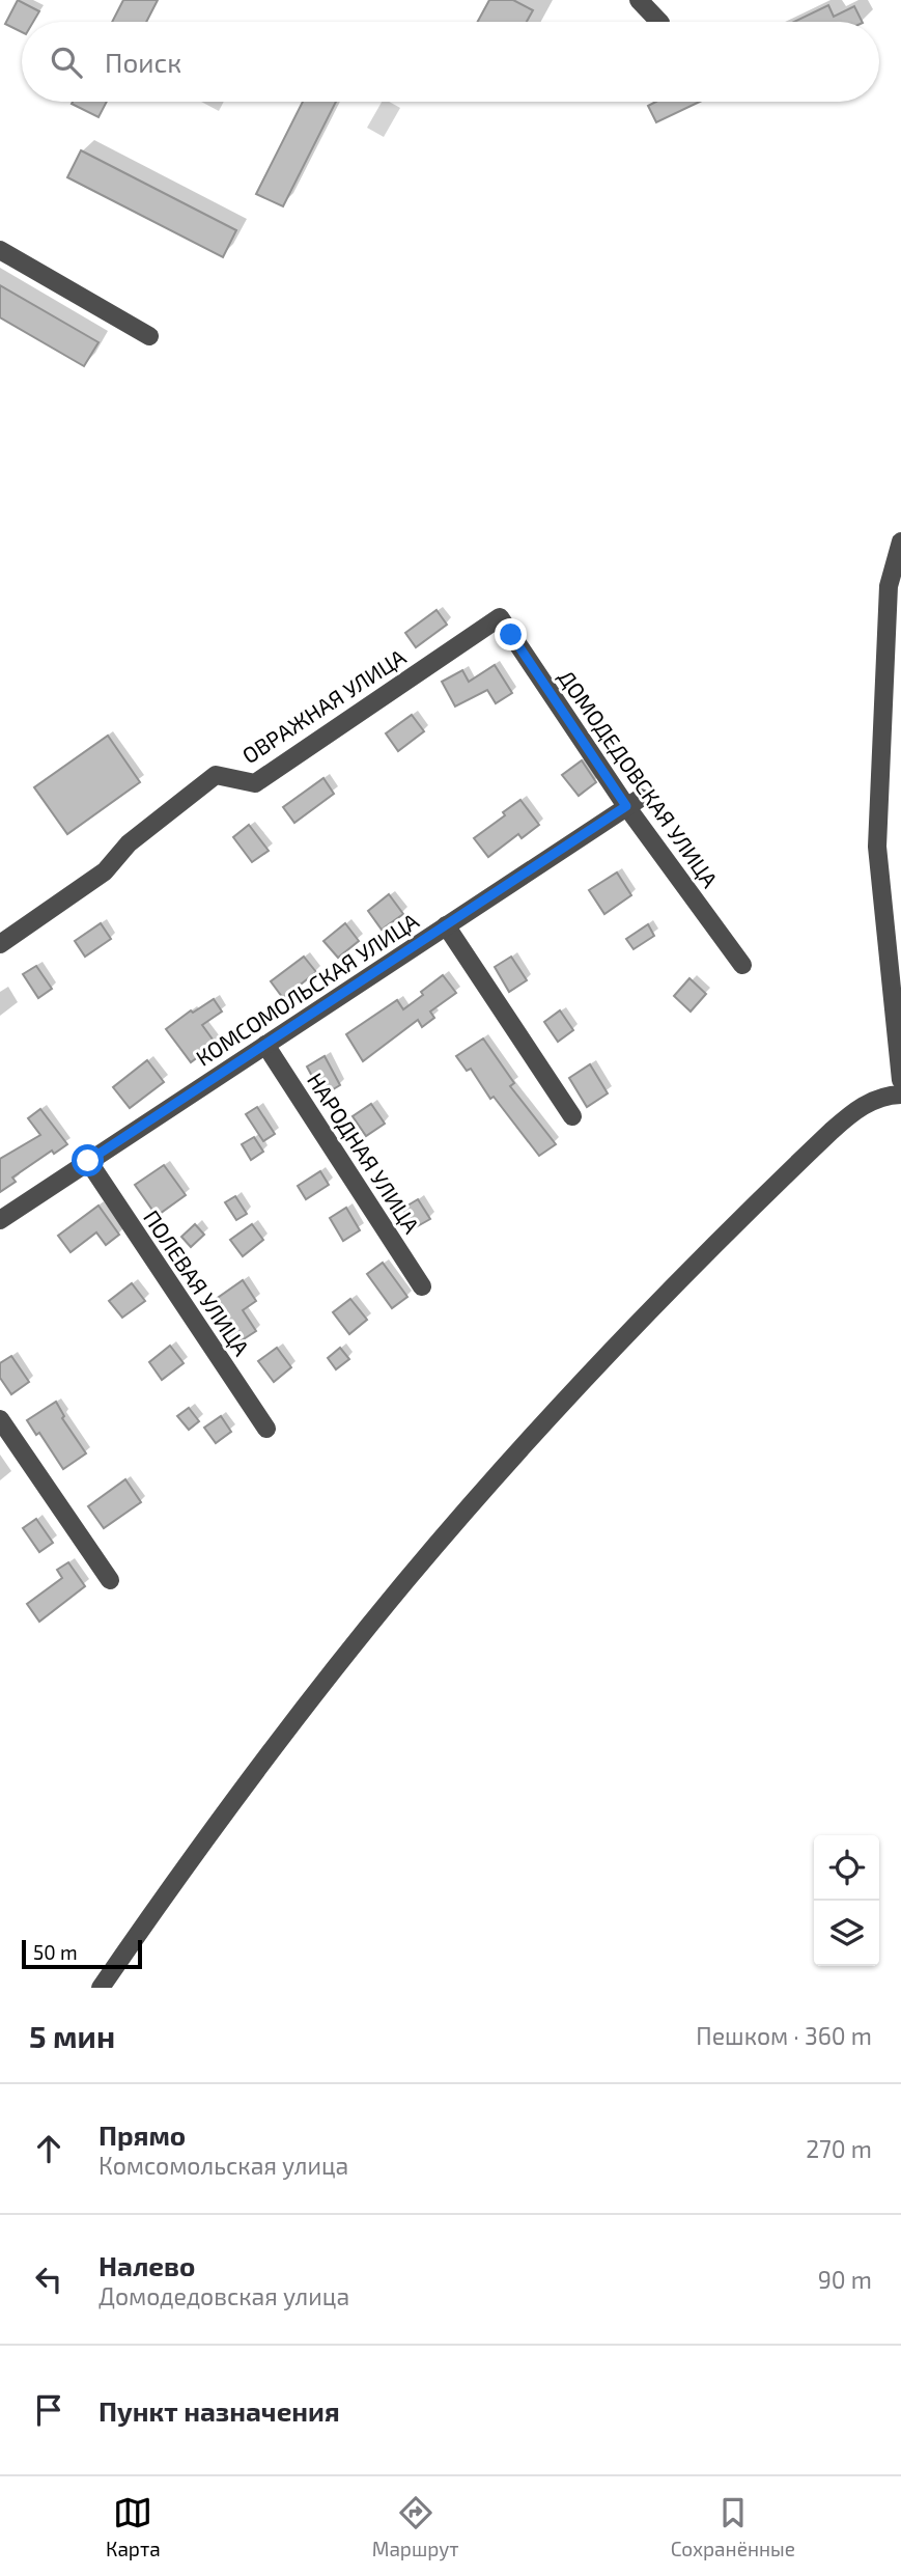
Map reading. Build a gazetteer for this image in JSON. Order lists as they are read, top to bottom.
{
  "streets": {
    "street": [
      "ОВРАЖНАЯ УЛИЦА",
      "ДОМОДЕДОВСКАЯ УЛИЦА",
      "КОМСОМОЛЬСКАЯ УЛИЦА",
      "НАРОДНАЯ УЛИЦА",
      "ПОЛЕВАЯ УЛИЦА"
    ]
  },
  "crossings": [
    ["ОВРАЖНАЯ УЛИЦА", "ДОМОДЕДОВСКАЯ УЛИЦА"],
    ["ДОМОДЕДОВСКАЯ УЛИЦА", "КОМСОМОЛЬСКАЯ УЛИЦА"],
    ["КОМСОМОЛЬСКАЯ УЛИЦА", "НАРОДНАЯ УЛИЦА"],
    ["КОМСОМОЛЬСКАЯ УЛИЦА", "ПОЛЕВАЯ УЛИЦА"]
  ],
  "scale_bar": "50 m",
  "page": {
    "search": "Поиск",
    "scale": "50 m",
    "heading": ["5 мин", "Пешком · 360 m"],
    "list": [
      ["Прямо", "Комсомольская улица", "270 m"],
      ["Налево", "Домодедовская улица", "90 m"],
      "Пункт назначения"
    ],
    "nav": ["Карта", "Маршрут", "Сохранённые"]
  }
}
